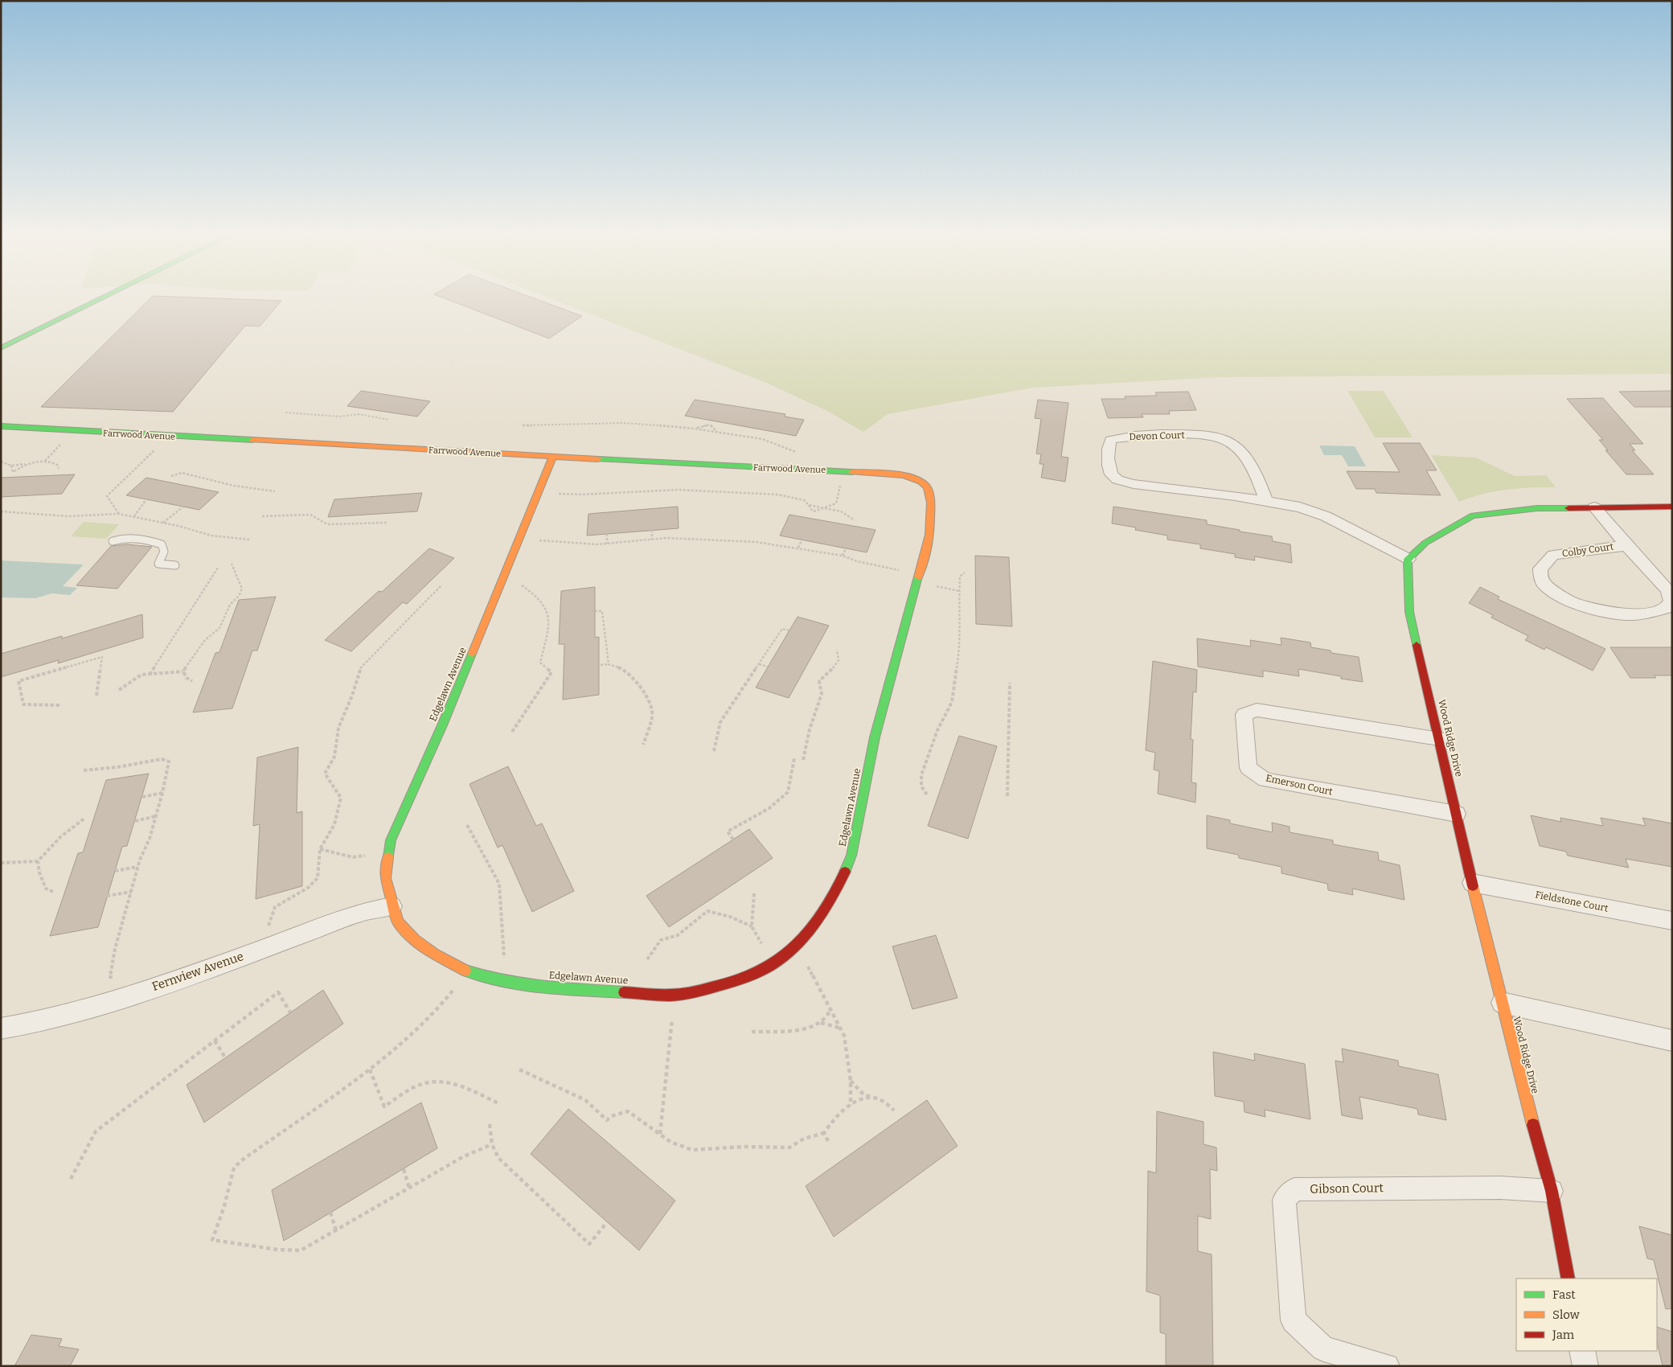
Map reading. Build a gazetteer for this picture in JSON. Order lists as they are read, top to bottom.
{
  "streets": {
    "street": [
      "Farrwood Avenue",
      "Devon Court",
      "Colby Court",
      "Edgelawn Avenue",
      "Wood Ridge Drive",
      "Emerson Court",
      "Fieldstone Court",
      "Fernview Avenue",
      "Gibson Court"
    ]
  },
  "crossings": [
    ["Farrwood Avenue", "Edgelawn Avenue"],
    ["Devon Court", "Wood Ridge Drive"],
    ["Edgelawn Avenue", "Fernview Avenue"],
    ["Wood Ridge Drive", "Emerson Court"],
    ["Wood Ridge Drive", "Fieldstone Court"],
    ["Wood Ridge Drive", "Gibson Court"]
  ],
  "legend": ["Fast", "Slow", "Jam"]
}
